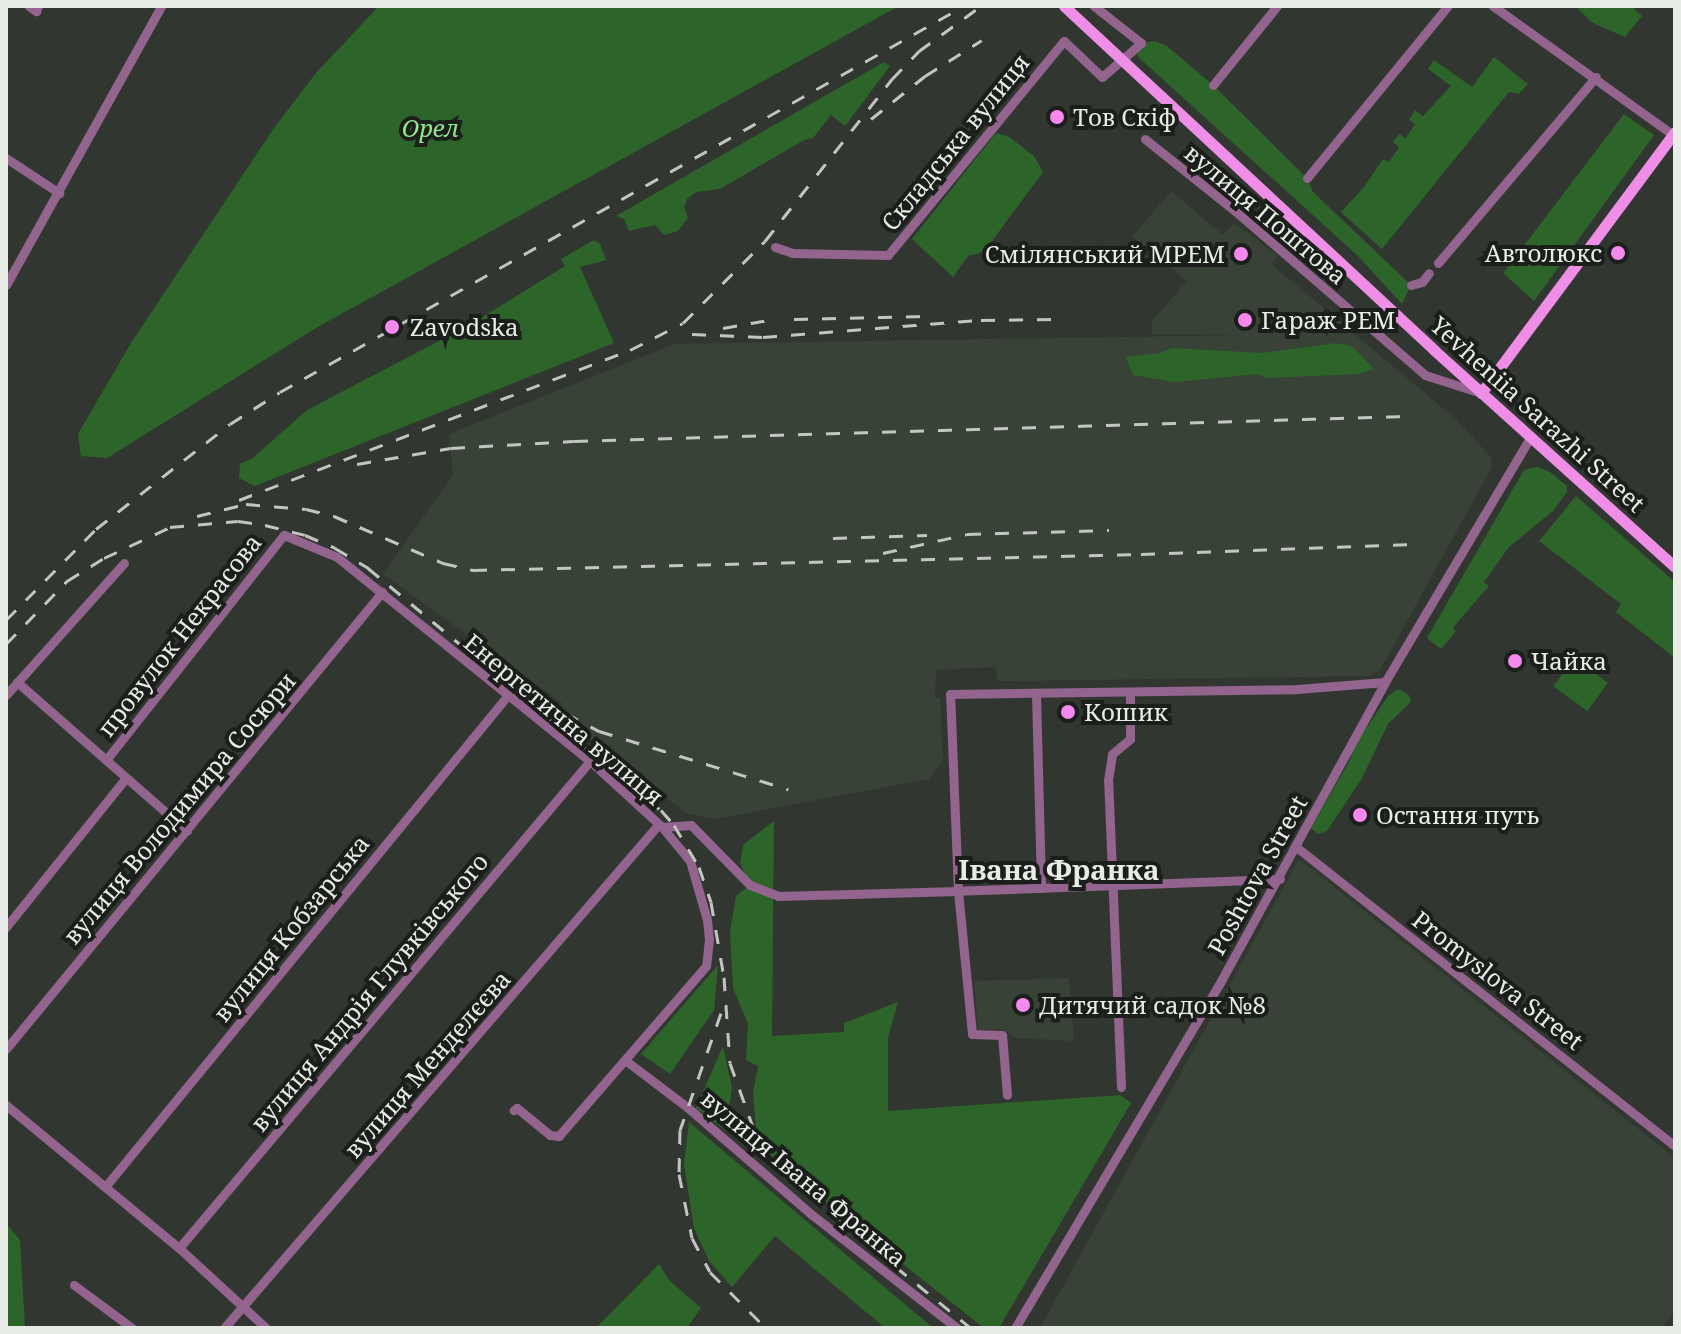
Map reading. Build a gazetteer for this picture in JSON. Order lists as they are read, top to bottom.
{
  "streets": {
    "main road": ["Yevheniia Sarazhi Street"],
    "street": [
      "Складська вулиця",
      "вулиця Поштова",
      "провулок Некрасова",
      "Енергетична вулиця",
      "вулиця Володимира Сосюри",
      "Poshtova Street",
      "вулиця Кобзарська",
      "Promyslova Street",
      "вулиця Андрія Глувківського",
      "вулиця Менделєєва",
      "вулиця Івана Франка"
    ]
  },
  "crossings": [
    ["вулиця Поштова", "Yevheniia Sarazhi Street"],
    ["Yevheniia Sarazhi Street", "Poshtova Street"],
    ["провулок Некрасова", "Енергетична вулиця"],
    ["Енергетична вулиця", "вулиця Володимира Сосюри"],
    ["Енергетична вулиця", "вулиця Кобзарська"],
    ["Енергетична вулиця", "вулиця Андрія Глувківського"],
    ["Енергетична вулиця", "вулиця Менделєєва"],
    ["Енергетична вулиця", "вулиця Івана Франка"],
    ["Poshtova Street", "Promyslova Street"]
  ],
  "districts": ["Івана Франка"],
  "parks": ["Орел"],
  "places": [
    "Тов Скіф",
    "Автолюкс",
    "Смілянський МРЕМ",
    "Гараж РЕМ",
    "Zavodska",
    "Чайка",
    "Кошик",
    "Остання путь",
    "Дитячий садок №8"
  ]
}
